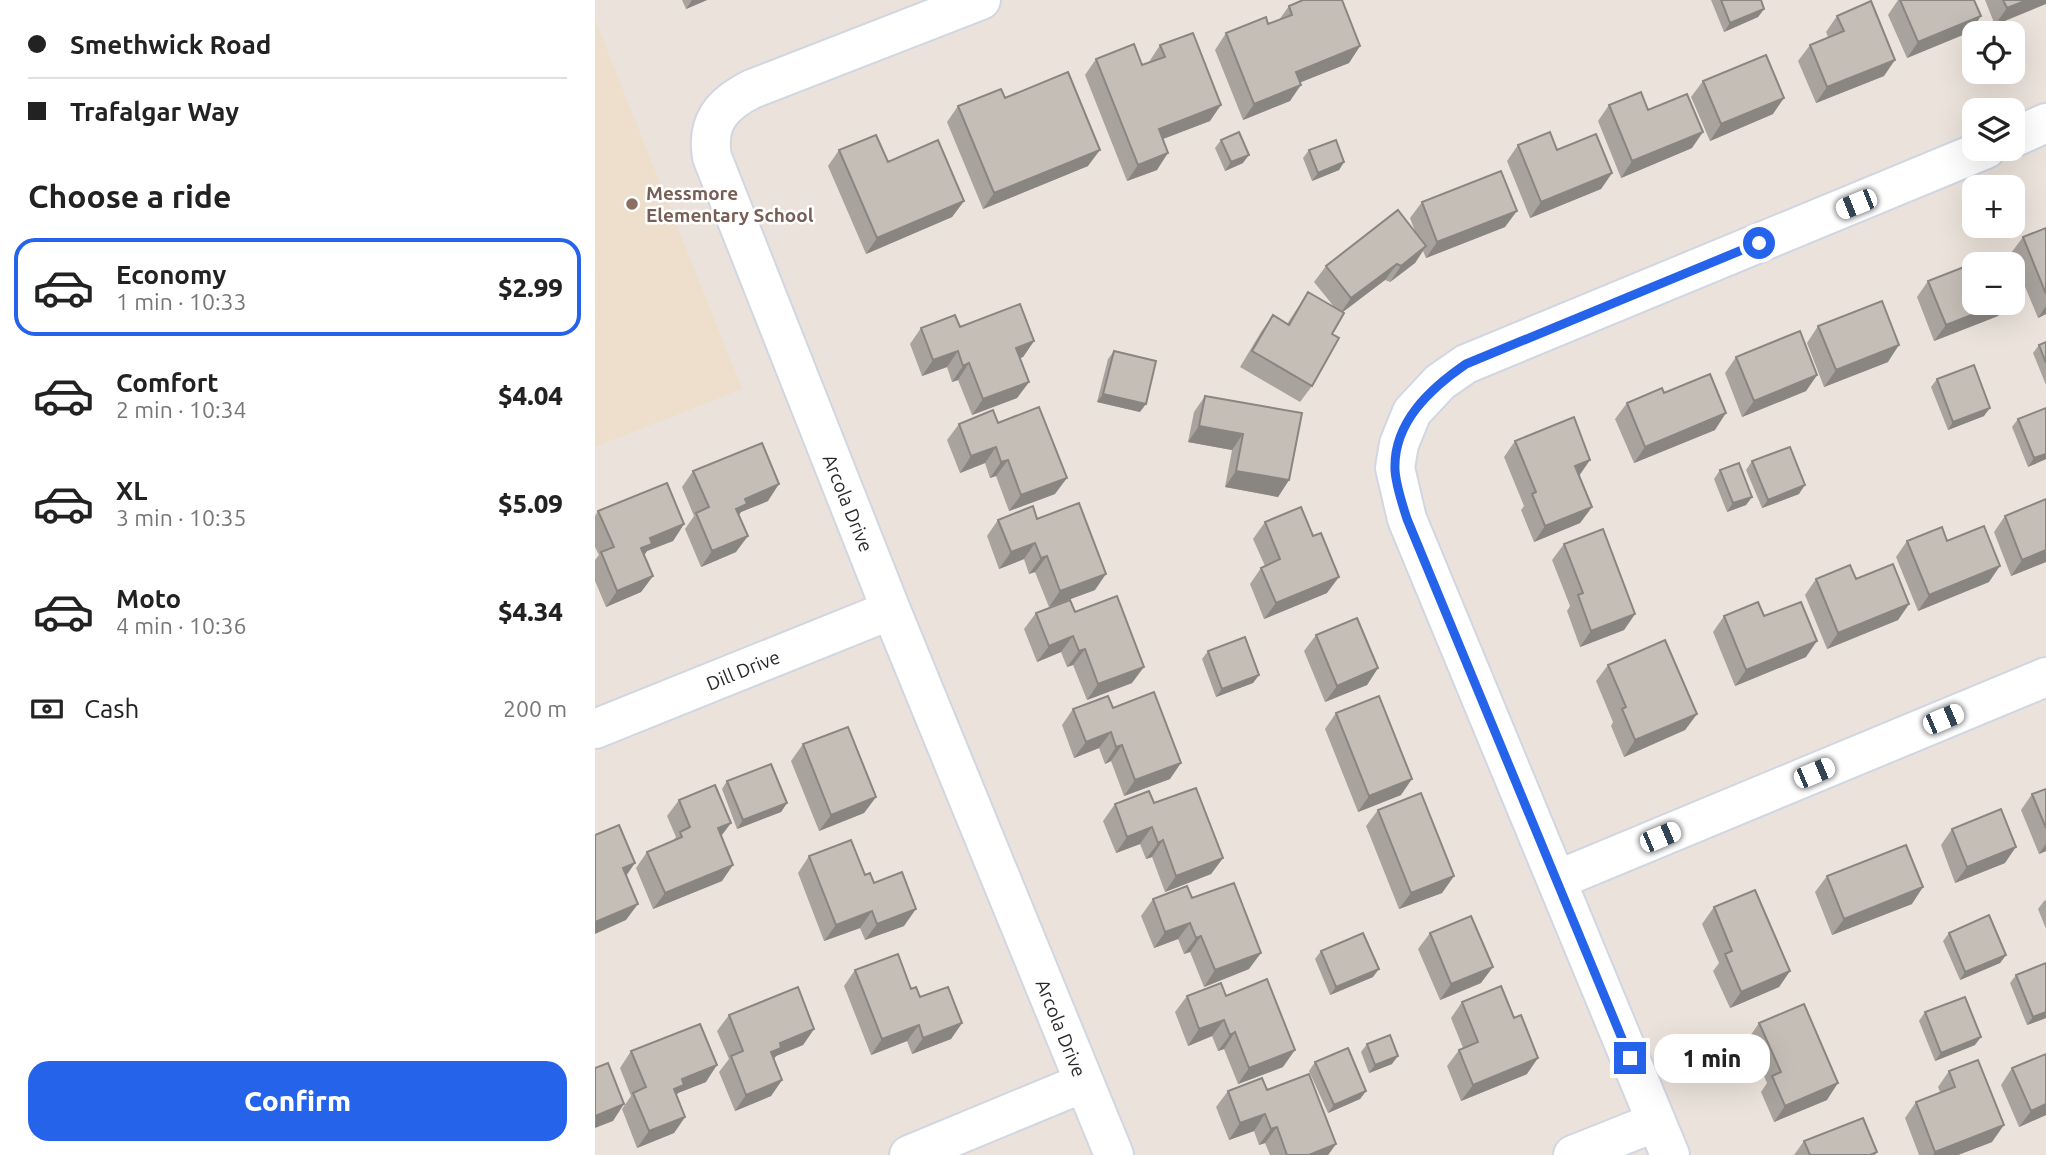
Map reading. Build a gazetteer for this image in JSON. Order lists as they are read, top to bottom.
{
  "streets": {
    "street": ["Arcola Drive", "Dill Drive"]
  },
  "crossings": [
    ["Arcola Drive", "Dill Drive"]
  ],
  "places": ["Messmore Elementary School"],
  "page": {
    "banner": ["Smethwick Road", "Trafalgar Way"],
    "map_buttons": ["+", "−"],
    "heading": "Choose a ride",
    "list": [
      {
        "name": "Economy",
        "note": "1 min · 10:33",
        "value": "$2.99"
      },
      {
        "name": "Comfort",
        "note": "2 min · 10:34",
        "value": "$4.04"
      },
      {
        "name": "XL",
        "note": "3 min · 10:35",
        "value": "$5.09"
      },
      {
        "name": "Moto",
        "note": "4 min · 10:36",
        "value": "$4.34"
      }
    ],
    "pay": ["Cash", "200 m"],
    "bubble": "1 min",
    "buttons": "Confirm"
  }
}
